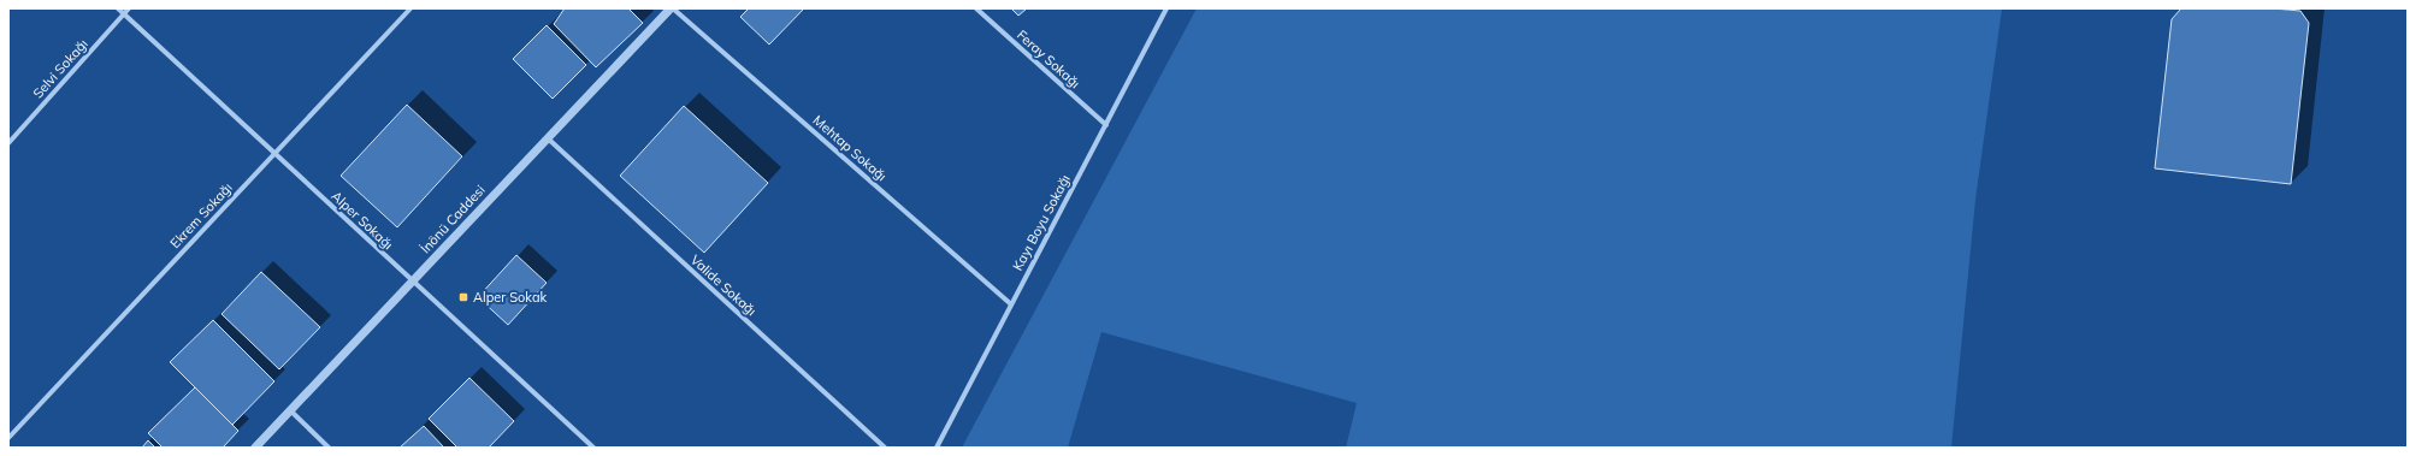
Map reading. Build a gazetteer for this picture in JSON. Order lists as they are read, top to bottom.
{
  "streets": {
    "street": [
      "Feray Sokağı",
      "Selvi Sokağı",
      "Mehtap Sokağı",
      "Ekrem Sokağı",
      "İnönü Caddesi",
      "Alper Sokağı",
      "Kayı Boyu Sokağı",
      "Valide Sokağı"
    ]
  },
  "crossings": [
    ["Feray Sokağı", "Kayı Boyu Sokağı"],
    ["Selvi Sokağı", "Alper Sokağı"],
    ["Mehtap Sokağı", "İnönü Caddesi"],
    ["Mehtap Sokağı", "Kayı Boyu Sokağı"],
    ["Ekrem Sokağı", "Alper Sokağı"],
    ["İnönü Caddesi", "Alper Sokağı"],
    ["İnönü Caddesi", "Valide Sokağı"]
  ],
  "places": {
    "transit": ["Alper Sokak"]
  }
}
